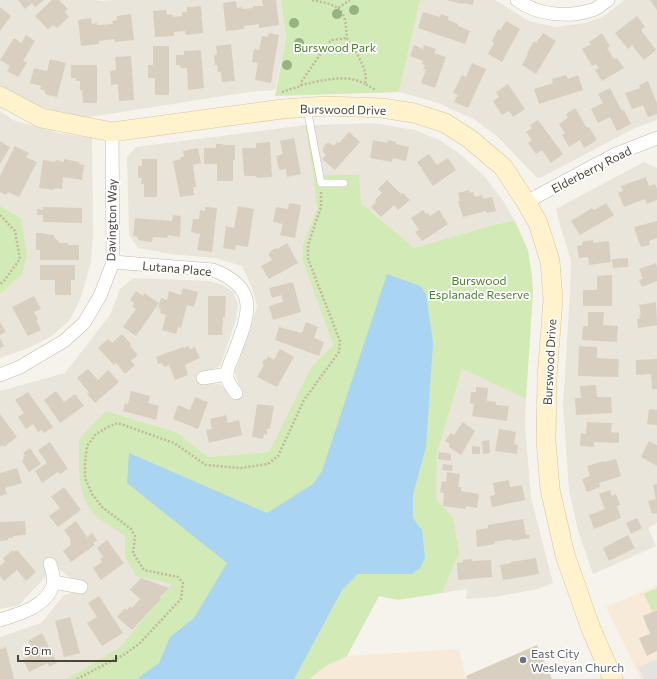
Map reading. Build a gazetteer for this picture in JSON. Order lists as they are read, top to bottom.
{
  "streets": {
    "street": [
      "Burswood Drive",
      "Elderberry Road",
      "Davington Way",
      "Lutana Place"
    ]
  },
  "crossings": [
    ["Burswood Drive", "Elderberry Road"],
    ["Burswood Drive", "Davington Way"],
    ["Davington Way", "Lutana Place"]
  ],
  "parks": ["Burswood Park", "Burswood Esplanade Reserve"],
  "places": ["East City Wesleyan Church"],
  "scale_bar": "50 m"
}
